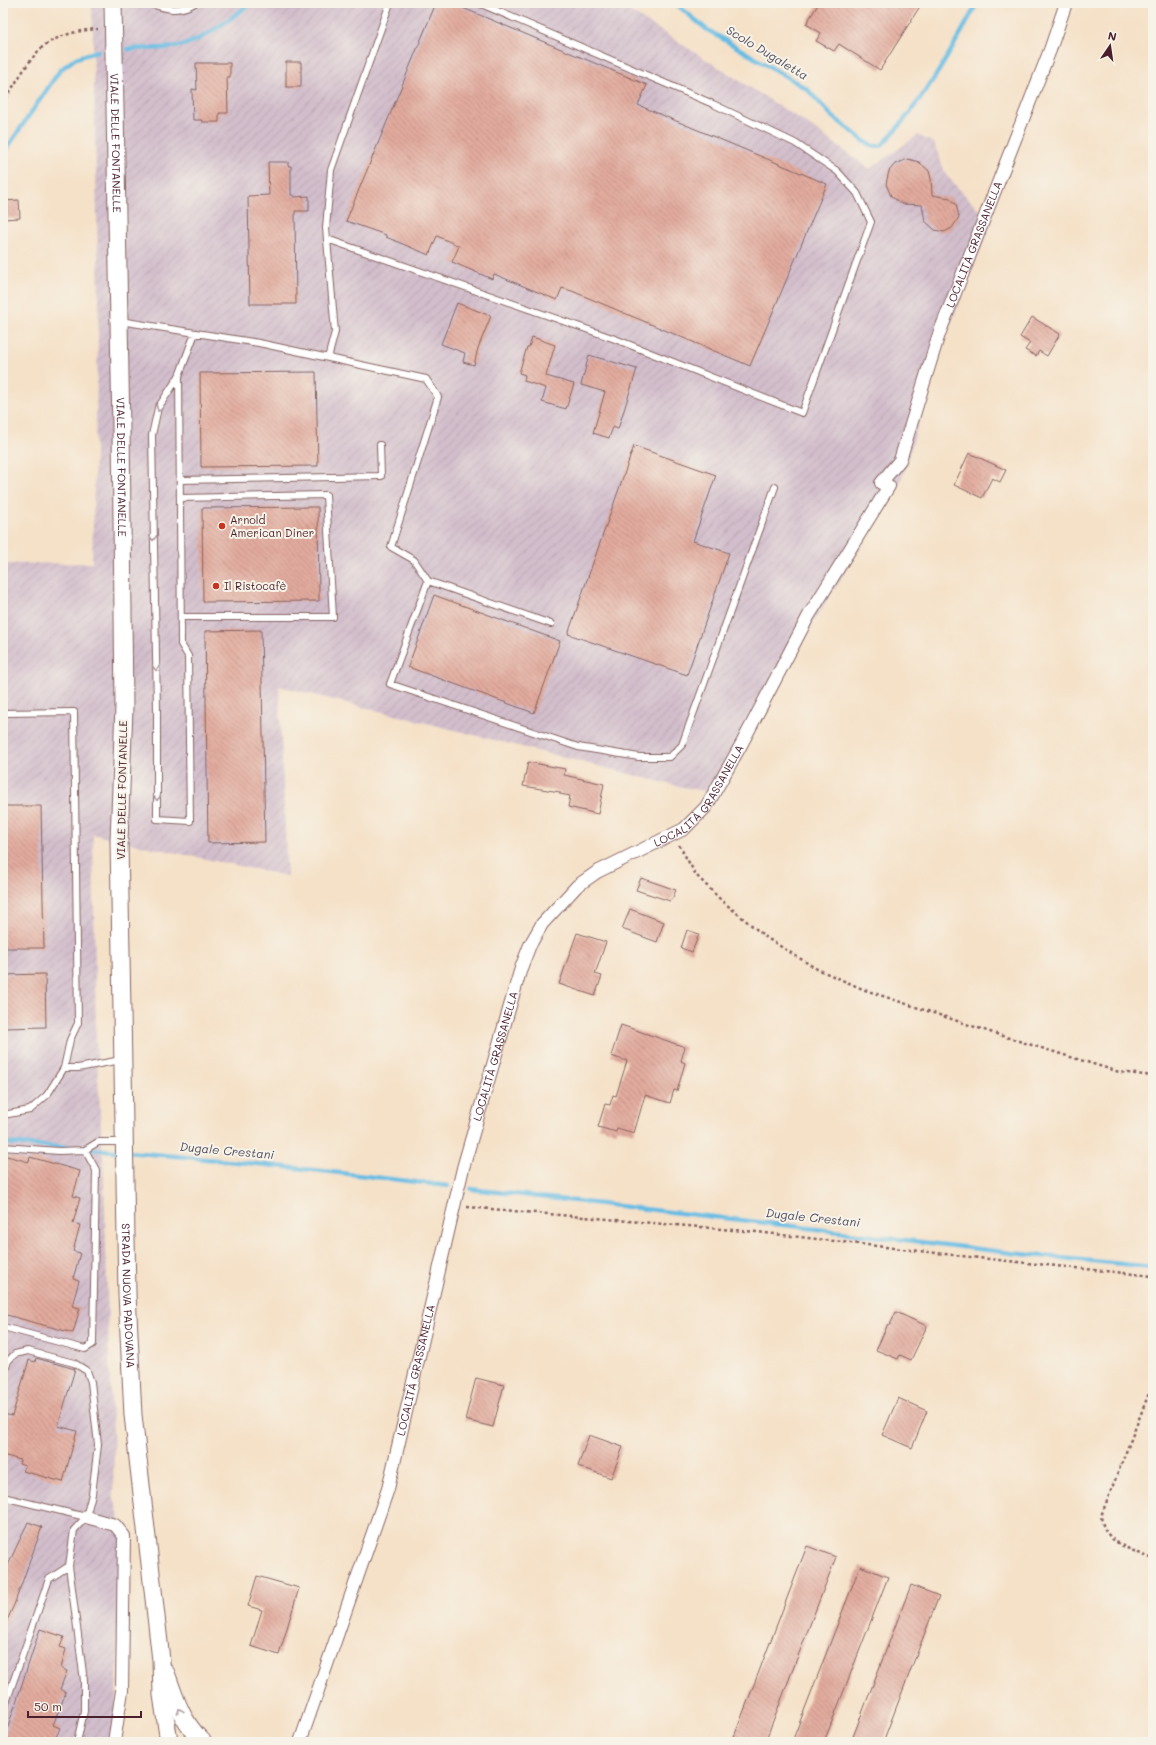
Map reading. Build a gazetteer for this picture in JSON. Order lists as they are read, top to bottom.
{
  "streets": {
    "main road": ["VIALE DELLE FONTANELLE", "STRADA NUOVA PADOVANA"],
    "street": ["LOCALITÀ GRASSANELLA"]
  },
  "crossings": [
    ["VIALE DELLE FONTANELLE", "STRADA NUOVA PADOVANA"]
  ],
  "water": ["Scolo Dugaletta", "Dugale Crestani"],
  "places": ["Arnold American Diner", "Il Ristocafè"],
  "scale_bar": "50 m",
  "north": "top"
}
